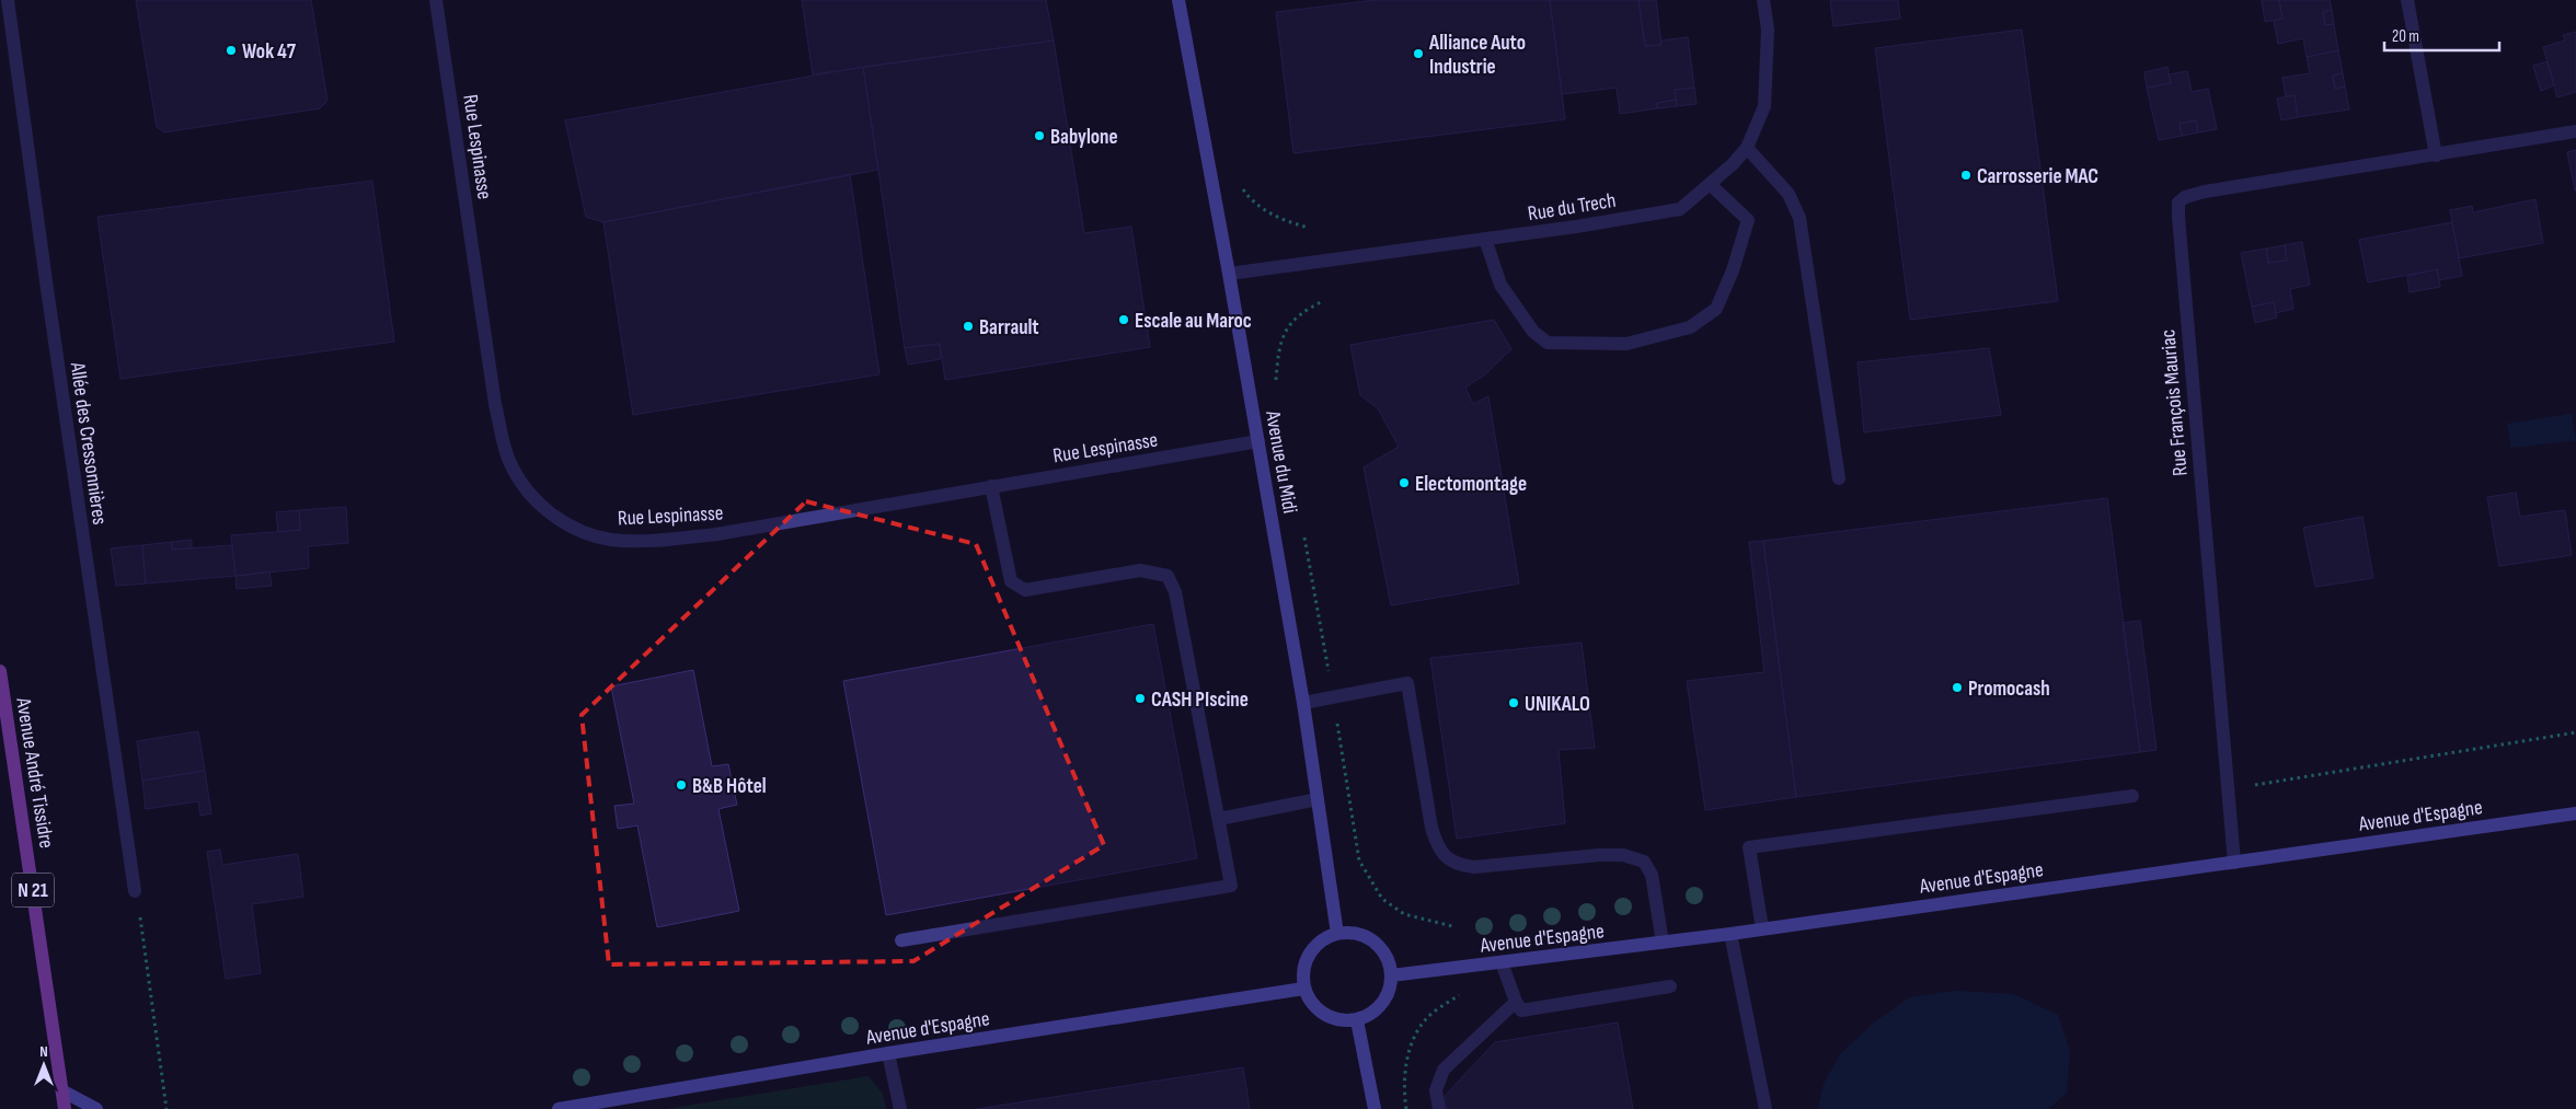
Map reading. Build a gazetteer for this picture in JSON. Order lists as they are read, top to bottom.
{
  "streets": {
    "main road": ["Avenue André Tissidre", "N 21"],
    "street": [
      "Rue Lespinasse",
      "Rue du Trech",
      "Rue François Mauriac",
      "Allée des Cressonnières",
      "Avenue du Midi",
      "Avenue d'Espagne"
    ]
  },
  "crossings": [
    ["Rue Lespinasse", "Avenue du Midi"],
    ["Rue du Trech", "Avenue du Midi"],
    ["Rue François Mauriac", "Avenue d'Espagne"],
    ["Avenue du Midi", "Avenue d'Espagne"]
  ],
  "places": [
    "Wok 47",
    "Alliance Auto Industrie",
    "Babylone",
    "Carrosserie MAC",
    "Escale au Maroc",
    "Barrault",
    "Electomontage",
    "Promocash",
    "CASH PIscine",
    "UNIKALO",
    "B&B Hôtel"
  ],
  "scale_bar": "20 m",
  "north": "top"
}
